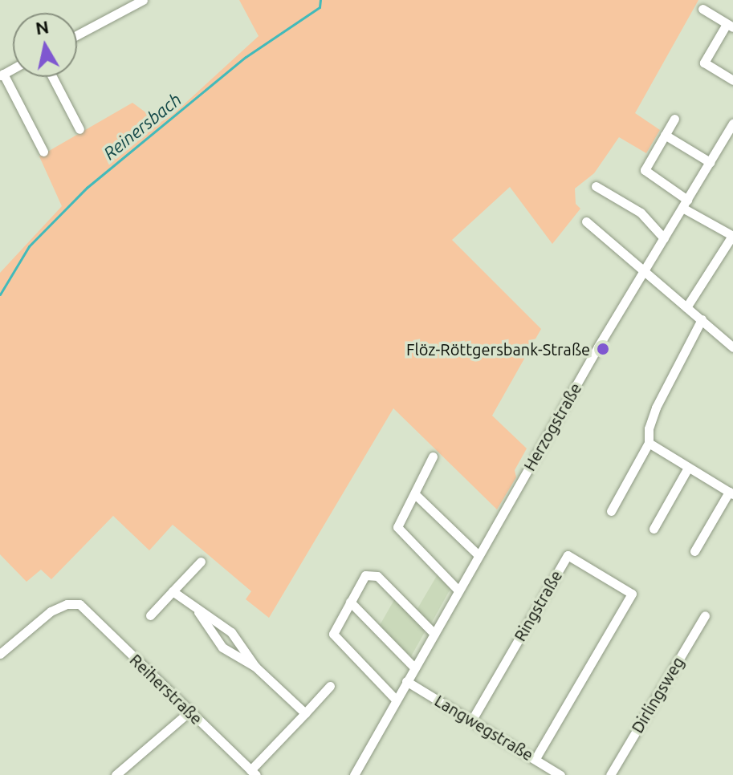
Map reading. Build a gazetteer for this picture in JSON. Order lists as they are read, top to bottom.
{
  "streets": {
    "street": [
      "Herzogstraße",
      "Ringstraße",
      "Reiherstraße",
      "Dirlingsweg",
      "Langwegstraße"
    ]
  },
  "crossings": [
    ["Herzogstraße", "Langwegstraße"],
    ["Ringstraße", "Langwegstraße"]
  ],
  "water": ["Reinersbach"],
  "places": ["Flöz-Röttgersbank-Straße"],
  "north": "top"
}
